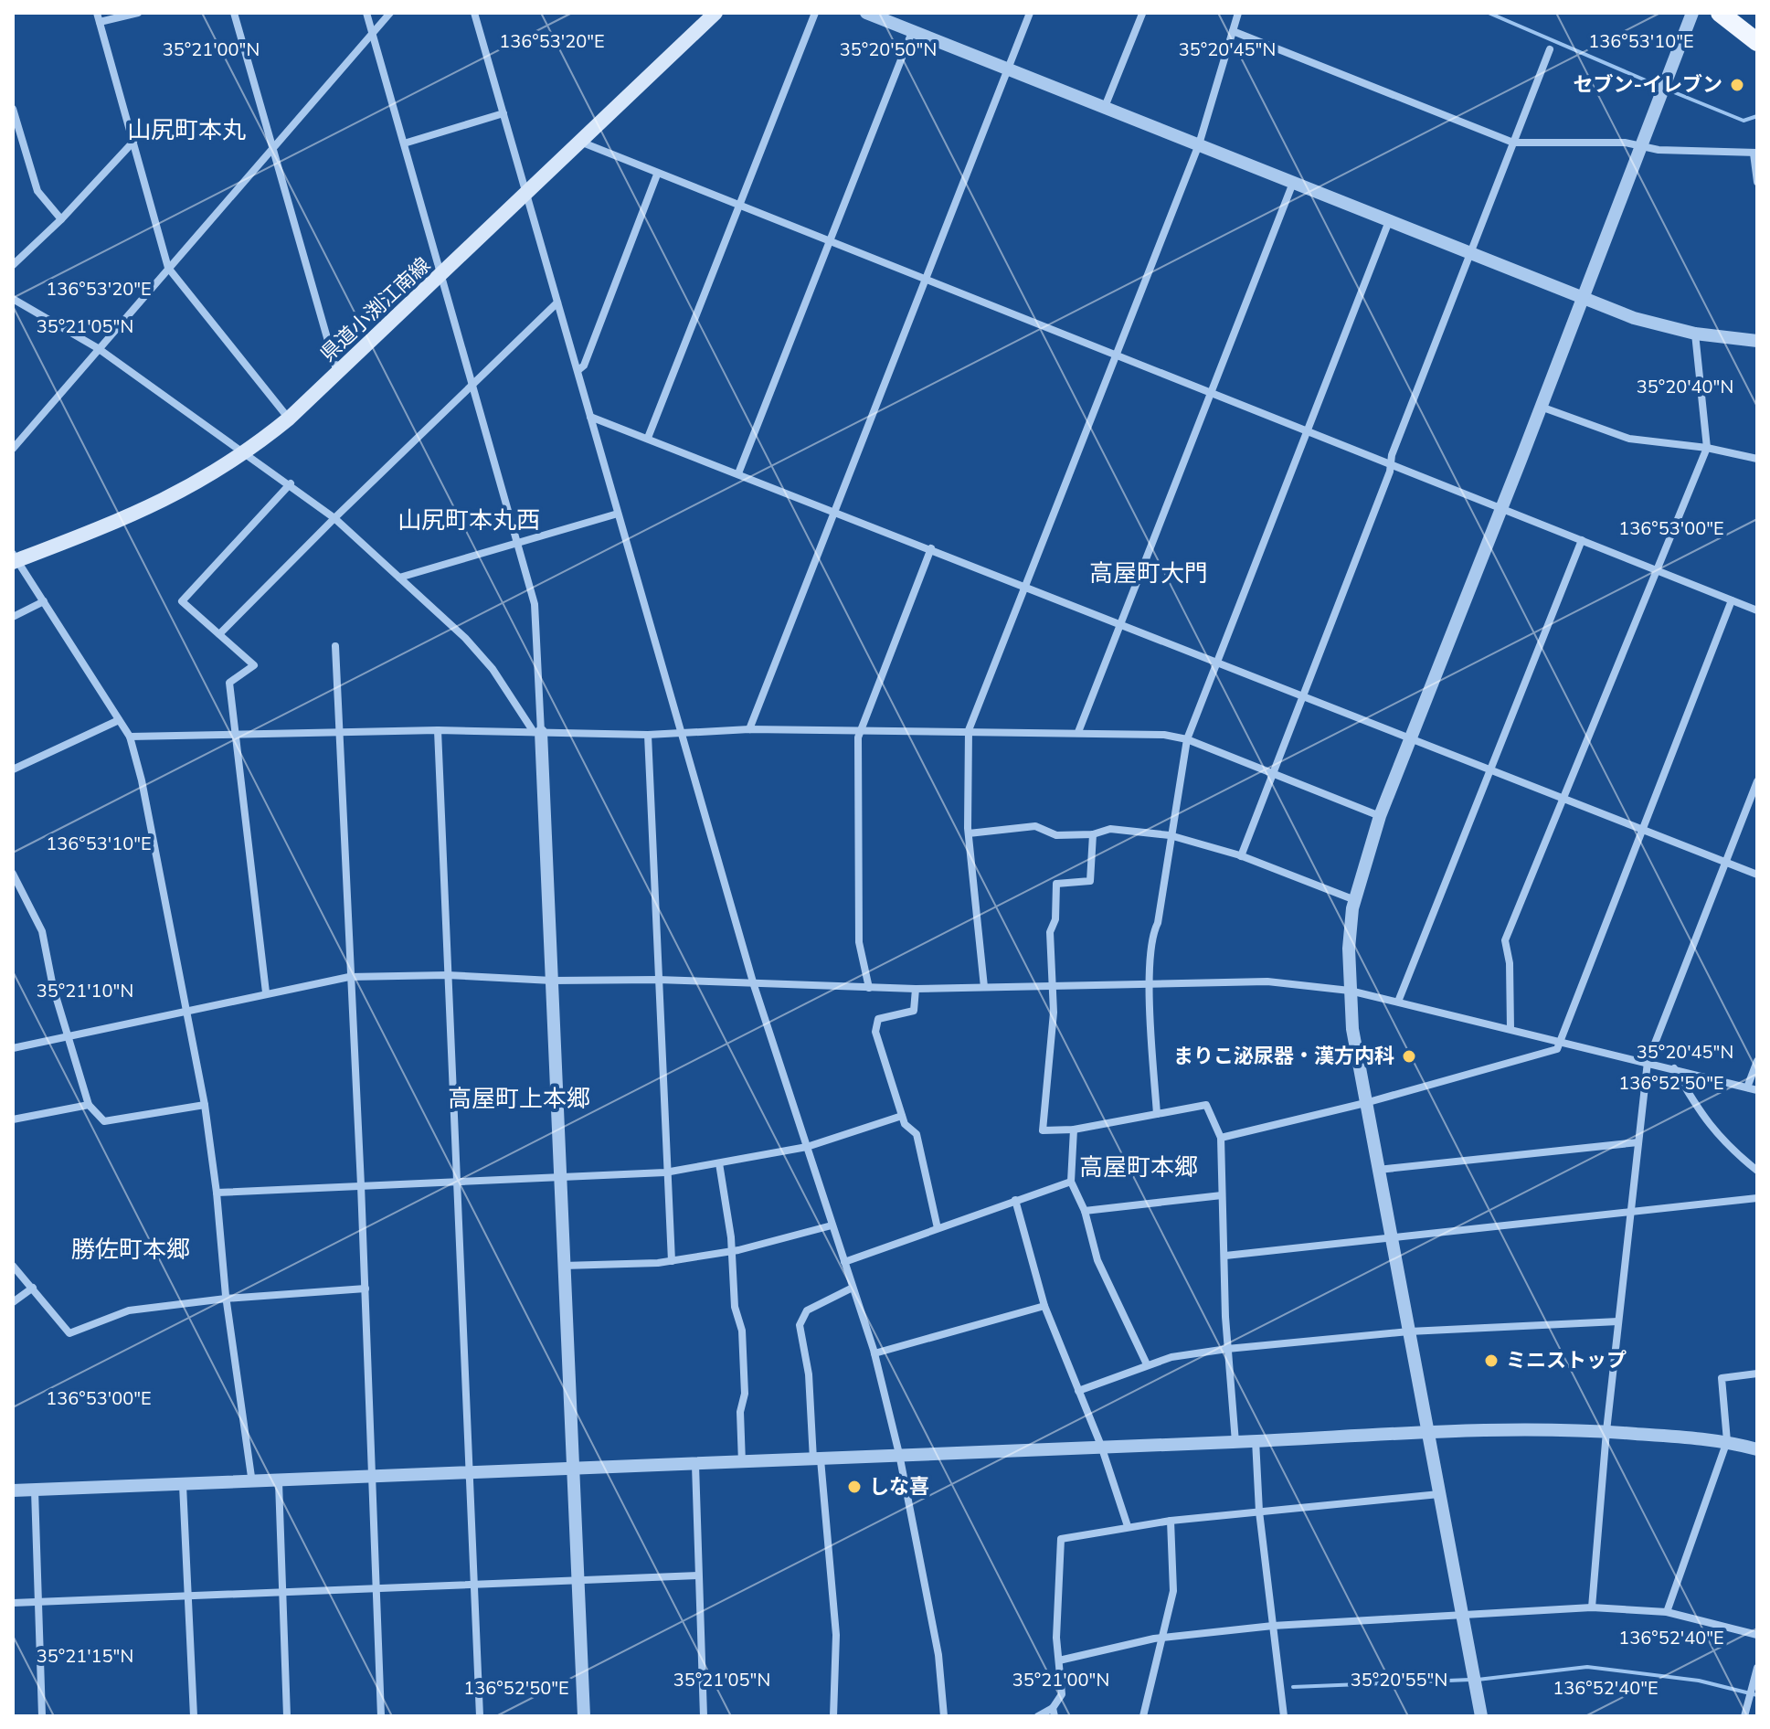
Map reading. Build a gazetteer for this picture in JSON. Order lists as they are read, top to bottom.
{
  "streets": {
    "main road": ["県道小渕江南線"]
  },
  "districts": [
    "山尻町本丸",
    "山尻町本丸西",
    "高屋町大門",
    "高屋町上本郷",
    "高屋町本郷",
    "勝佐町本郷"
  ],
  "places": [
    "セブン-イレブン",
    "まりこ泌尿器・漢方内科",
    "ミニストップ",
    "しな喜"
  ],
  "coordinates": [
    "136°53'20\"E",
    "136°53'10\"E",
    "35°21'00\"N",
    "35°20'50\"N",
    "35°20'45\"N",
    "35°21'05\"N",
    "35°20'40\"N",
    "136°53'00\"E",
    "35°21'10\"N",
    "136°52'50\"E",
    "136°52'40\"E",
    "35°21'15\"N",
    "35°20'55\"N"
  ]
}
